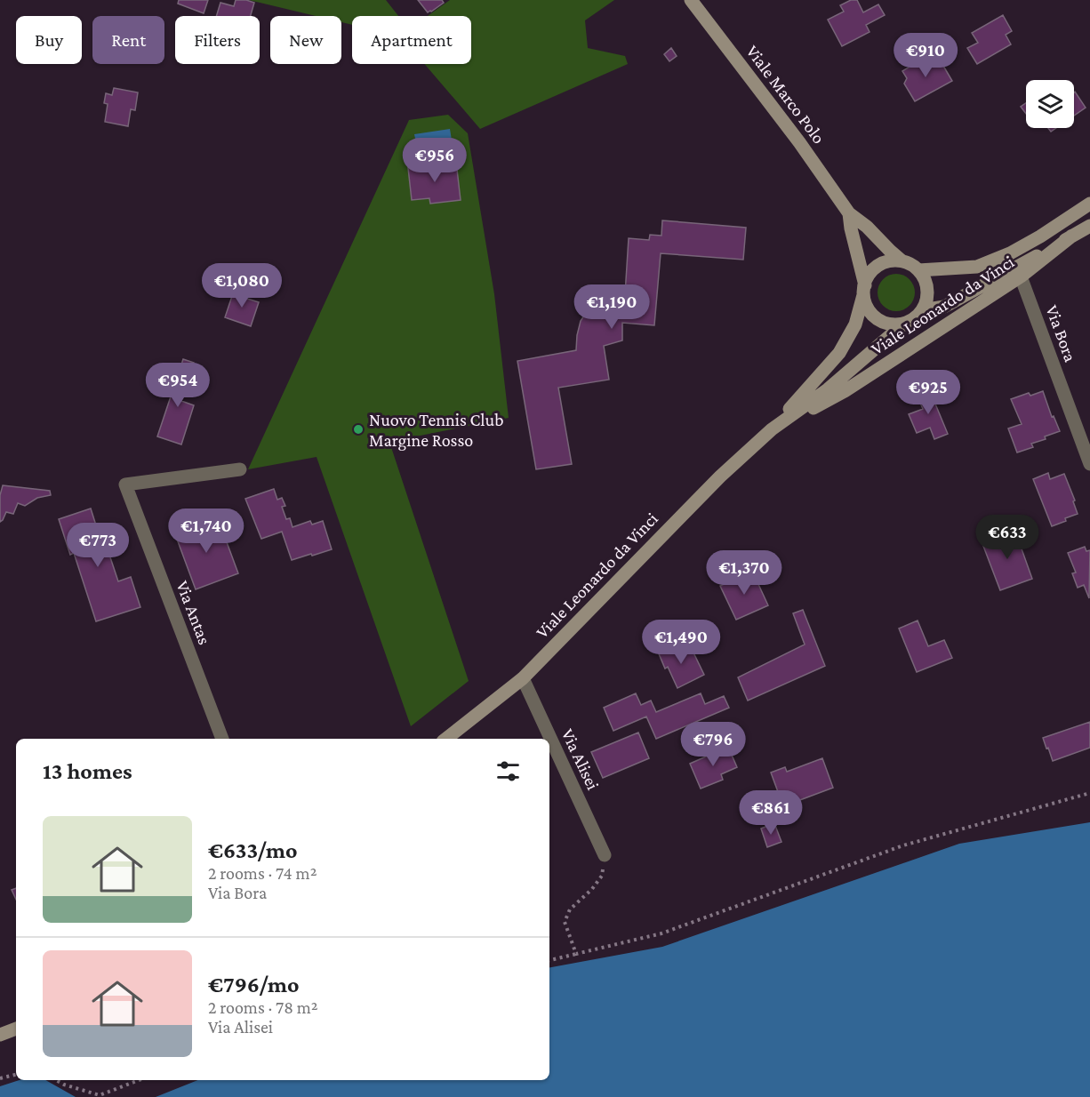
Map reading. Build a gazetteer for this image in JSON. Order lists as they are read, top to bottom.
{
  "streets": {
    "main road": ["Viale Marco Polo", "Viale Leonardo da Vinci"],
    "street": ["Via Bora", "Via Antas", "Via Alisei"]
  },
  "crossings": [
    ["Viale Marco Polo", "Viale Leonardo da Vinci"],
    ["Viale Leonardo da Vinci", "Via Bora"],
    ["Viale Leonardo da Vinci", "Via Alisei"]
  ],
  "places": ["Nuovo Tennis Club Margine Rosso"],
  "page": {
    "chip": [
      "Buy",
      "Rent",
      "Filters",
      "New",
      "Apartment"
    ],
    "price": [
      "€910",
      "€956",
      "€1,080",
      "€1,190",
      "€954",
      "€925",
      "€1,740",
      "€633",
      "€773",
      "€1,370",
      "€1,490",
      "€796",
      "€861"
    ],
    "heading": "13 homes",
    "list": [
      {
        "name": "€633/mo",
        "note": "2 rooms · 74 m² · Via Bora"
      },
      {
        "name": "€796/mo",
        "note": "2 rooms · 78 m² · Via Alisei"
      }
    ]
  }
}
